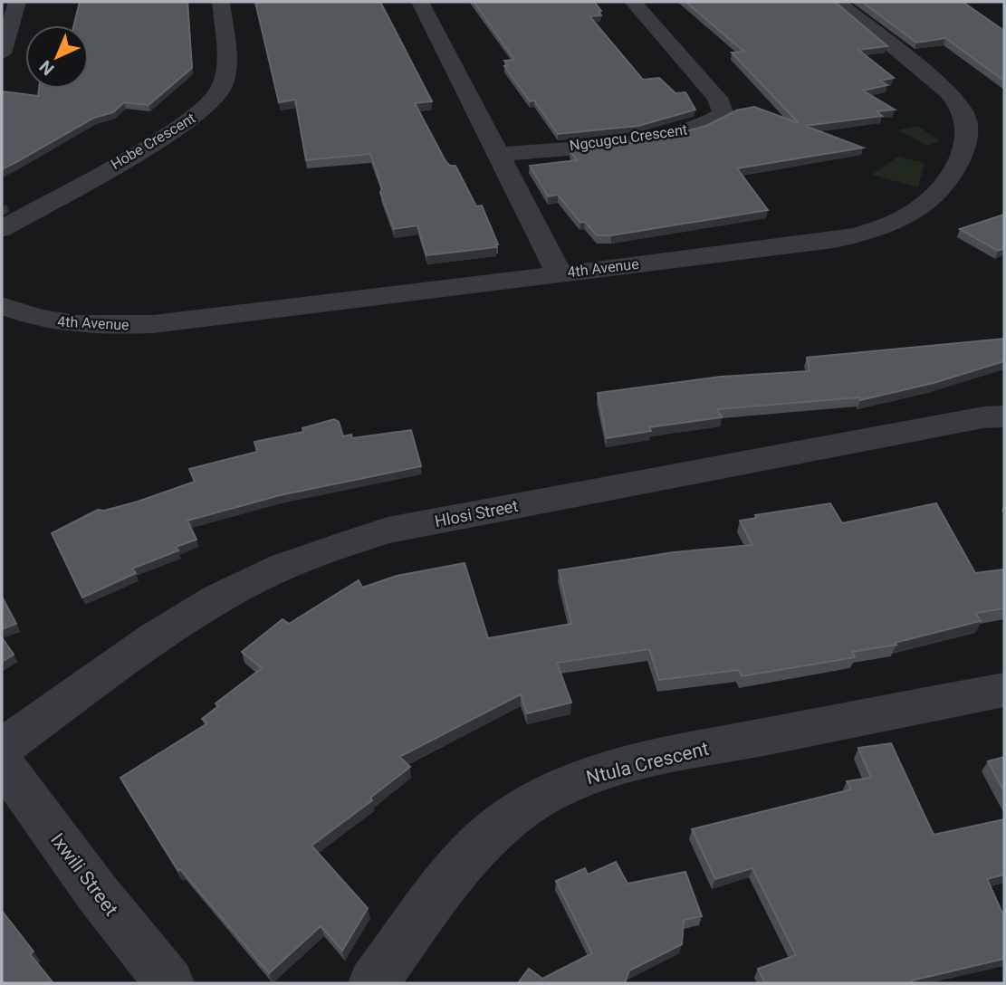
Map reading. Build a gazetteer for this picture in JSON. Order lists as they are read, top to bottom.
{
  "streets": {
    "street": [
      "Ngcugcu Crescent",
      "Hobe Crescent",
      "4th Avenue",
      "Hlosi Street",
      "Ntula Crescent",
      "Ixwili Street"
    ]
  },
  "north": "bottom left"
}
